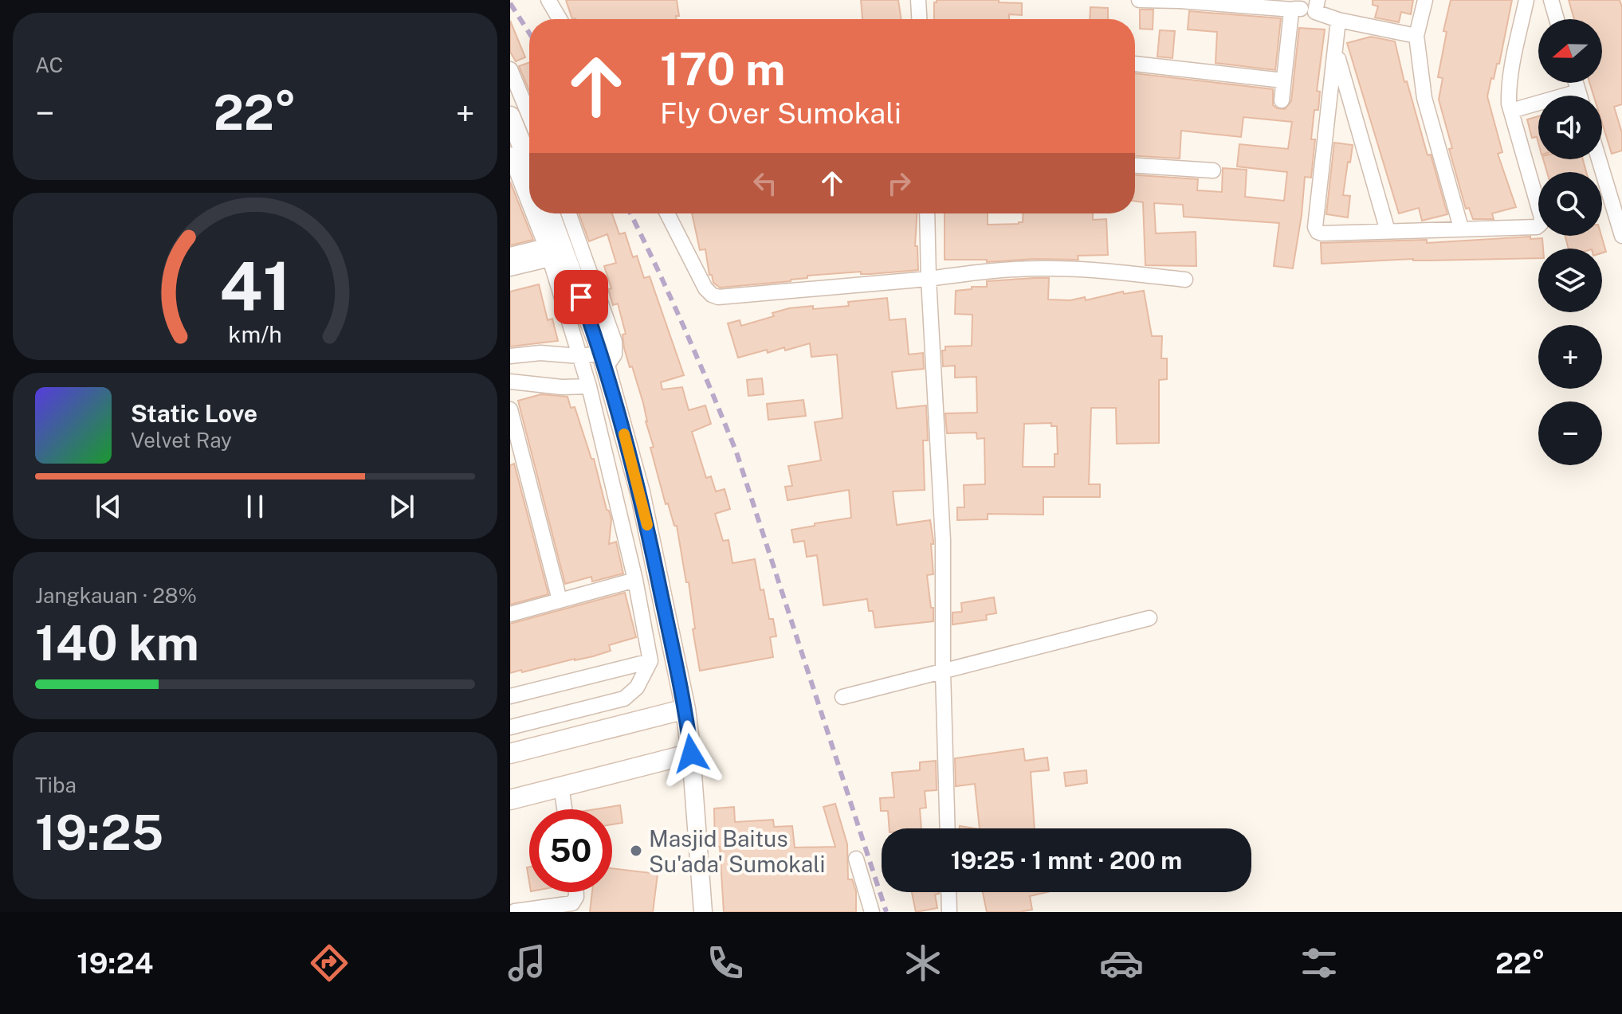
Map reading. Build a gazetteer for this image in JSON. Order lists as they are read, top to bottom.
{
  "places": ["Masjid Baitus Su'ada' Sumokali"],
  "north": "left",
  "page": {
    "tile": [
      "AC",
      ["Jangkauan · 28%", "140 km"],
      ["Tiba", "19:25"]
    ],
    "map_buttons": ["+", "−"],
    "turn": ["170 m", "Fly Over Sumokali"],
    "heat": ["−", "22°", "+"],
    "song": ["Static Love", "Velvet Ray"],
    "limit": "50",
    "trip": "19:25 · 1 mnt · 200 m",
    "tabs": ["19:24", "22°"],
    "gauge": ["41", "km/h"]
  }
}
